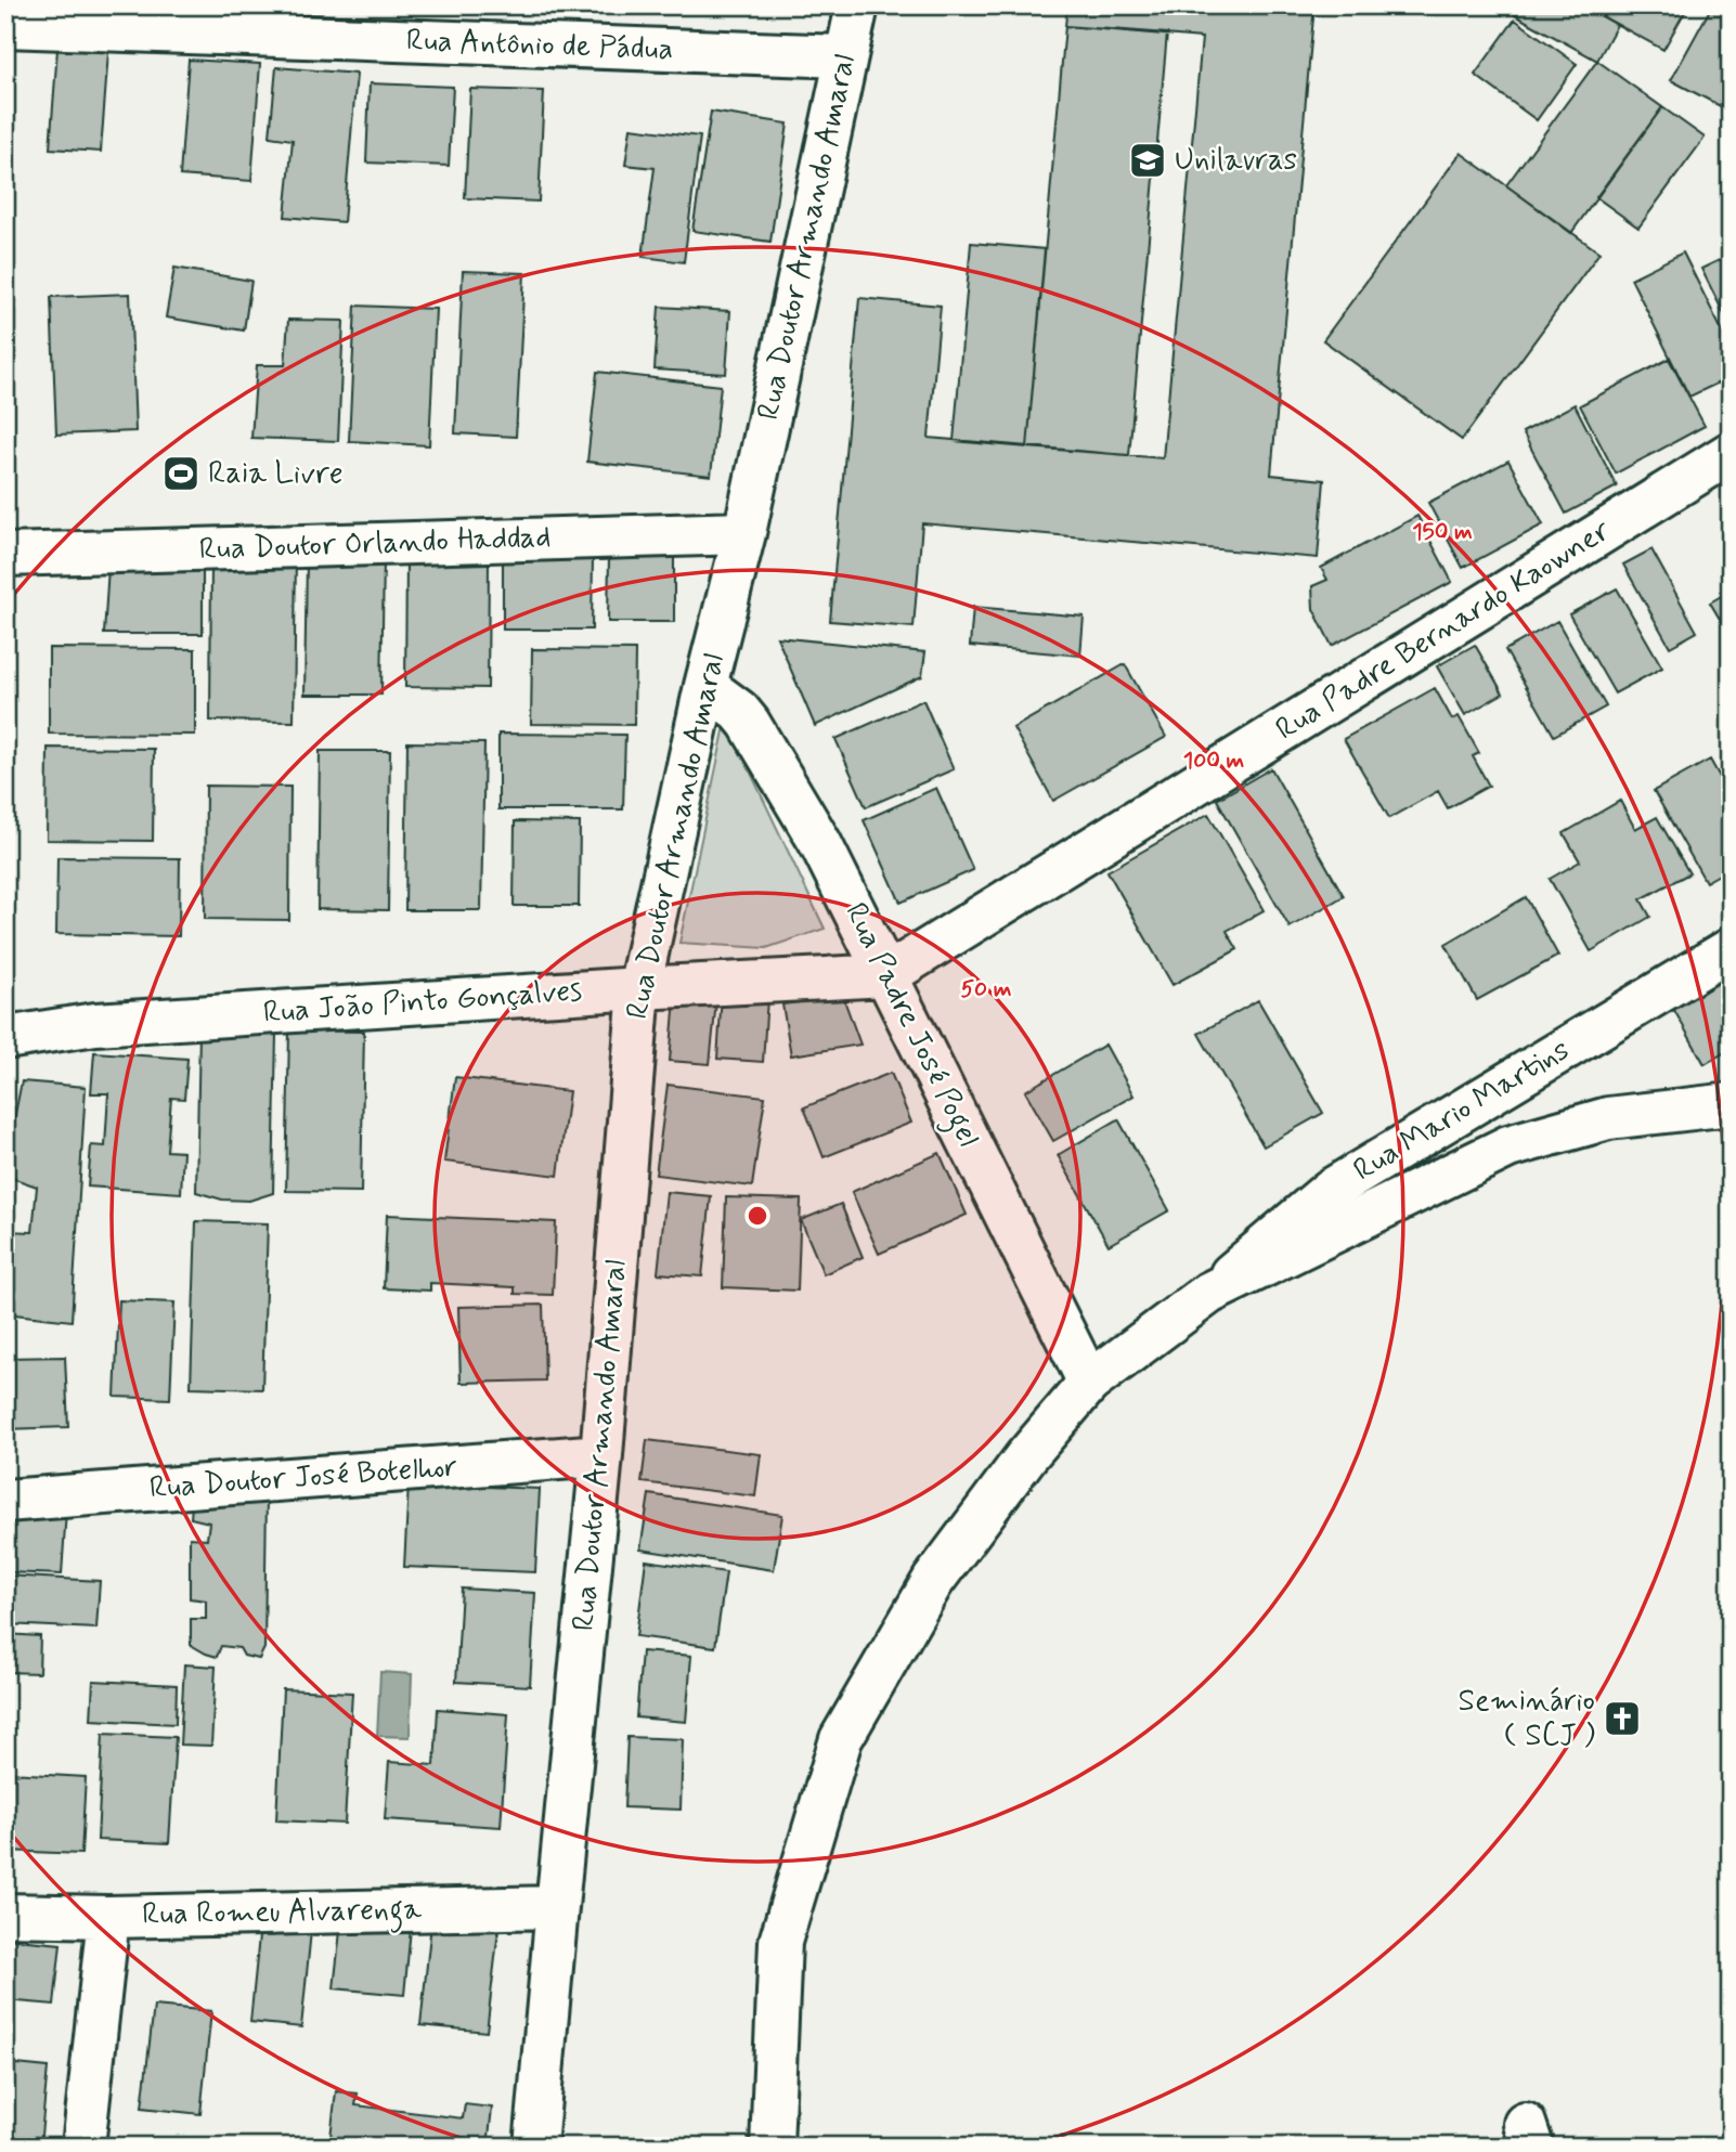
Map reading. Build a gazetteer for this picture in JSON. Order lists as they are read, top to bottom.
{
  "streets": {
    "street": [
      "Rua Antônio de Pádua",
      "Rua Doutor Armando Amaral",
      "Rua Doutor Orlando Haddad",
      "Rua Padre Bernardo Kaowner",
      "Rua João Pinto Gonçalves",
      "Rua Padre José Pogel",
      "Rua Mario Martins",
      "Rua Doutor José Botelhor",
      "Rua Romeu Alvarenga"
    ]
  },
  "crossings": [
    ["Rua Antônio de Pádua", "Rua Doutor Armando Amaral"],
    ["Rua Doutor Armando Amaral", "Rua Doutor Orlando Haddad"],
    ["Rua Doutor Armando Amaral", "Rua João Pinto Gonçalves"],
    ["Rua Doutor Armando Amaral", "Rua Padre José Pogel"],
    ["Rua Doutor Armando Amaral", "Rua Doutor José Botelhor"],
    ["Rua Doutor Armando Amaral", "Rua Romeu Alvarenga"],
    ["Rua Padre Bernardo Kaowner", "Rua João Pinto Gonçalves"],
    ["Rua Padre Bernardo Kaowner", "Rua Padre José Pogel"],
    ["Rua João Pinto Gonçalves", "Rua Padre José Pogel"]
  ],
  "places": {
    "school or university": ["Unilavras"],
    "sports": ["Raia Livre"],
    "church": ["Seminário ( SCJ )"]
  },
  "rings": ["150 m", "100 m", "50 m"]
}
